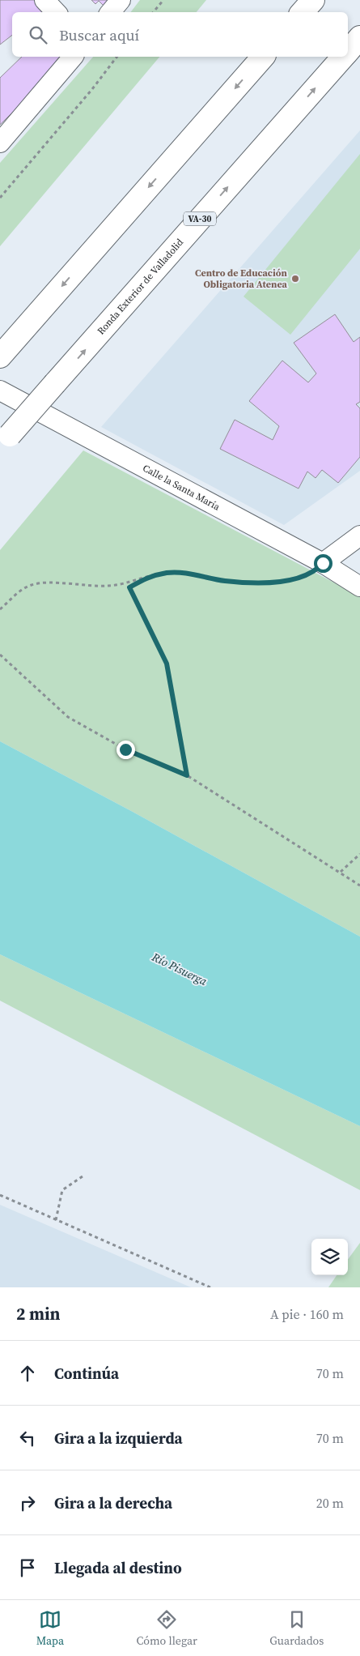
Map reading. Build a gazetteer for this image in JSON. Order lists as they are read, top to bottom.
{
  "streets": {
    "highway": ["VA-30", "Ronda Exterior de Valladolid"],
    "street": ["Calle la Santa María"]
  },
  "water": ["Río Pisuerga"],
  "places": ["Centro de Educación Obligatoria Atenea"],
  "page": {
    "search": "Buscar aquí",
    "heading": ["2 min", "A pie · 160 m"],
    "list": [
      ["Continúa", "70 m"],
      ["Gira a la izquierda", "70 m"],
      ["Gira a la derecha", "20 m"],
      "Llegada al destino"
    ],
    "nav": ["Mapa", "Cómo llegar", "Guardados"]
  }
}
